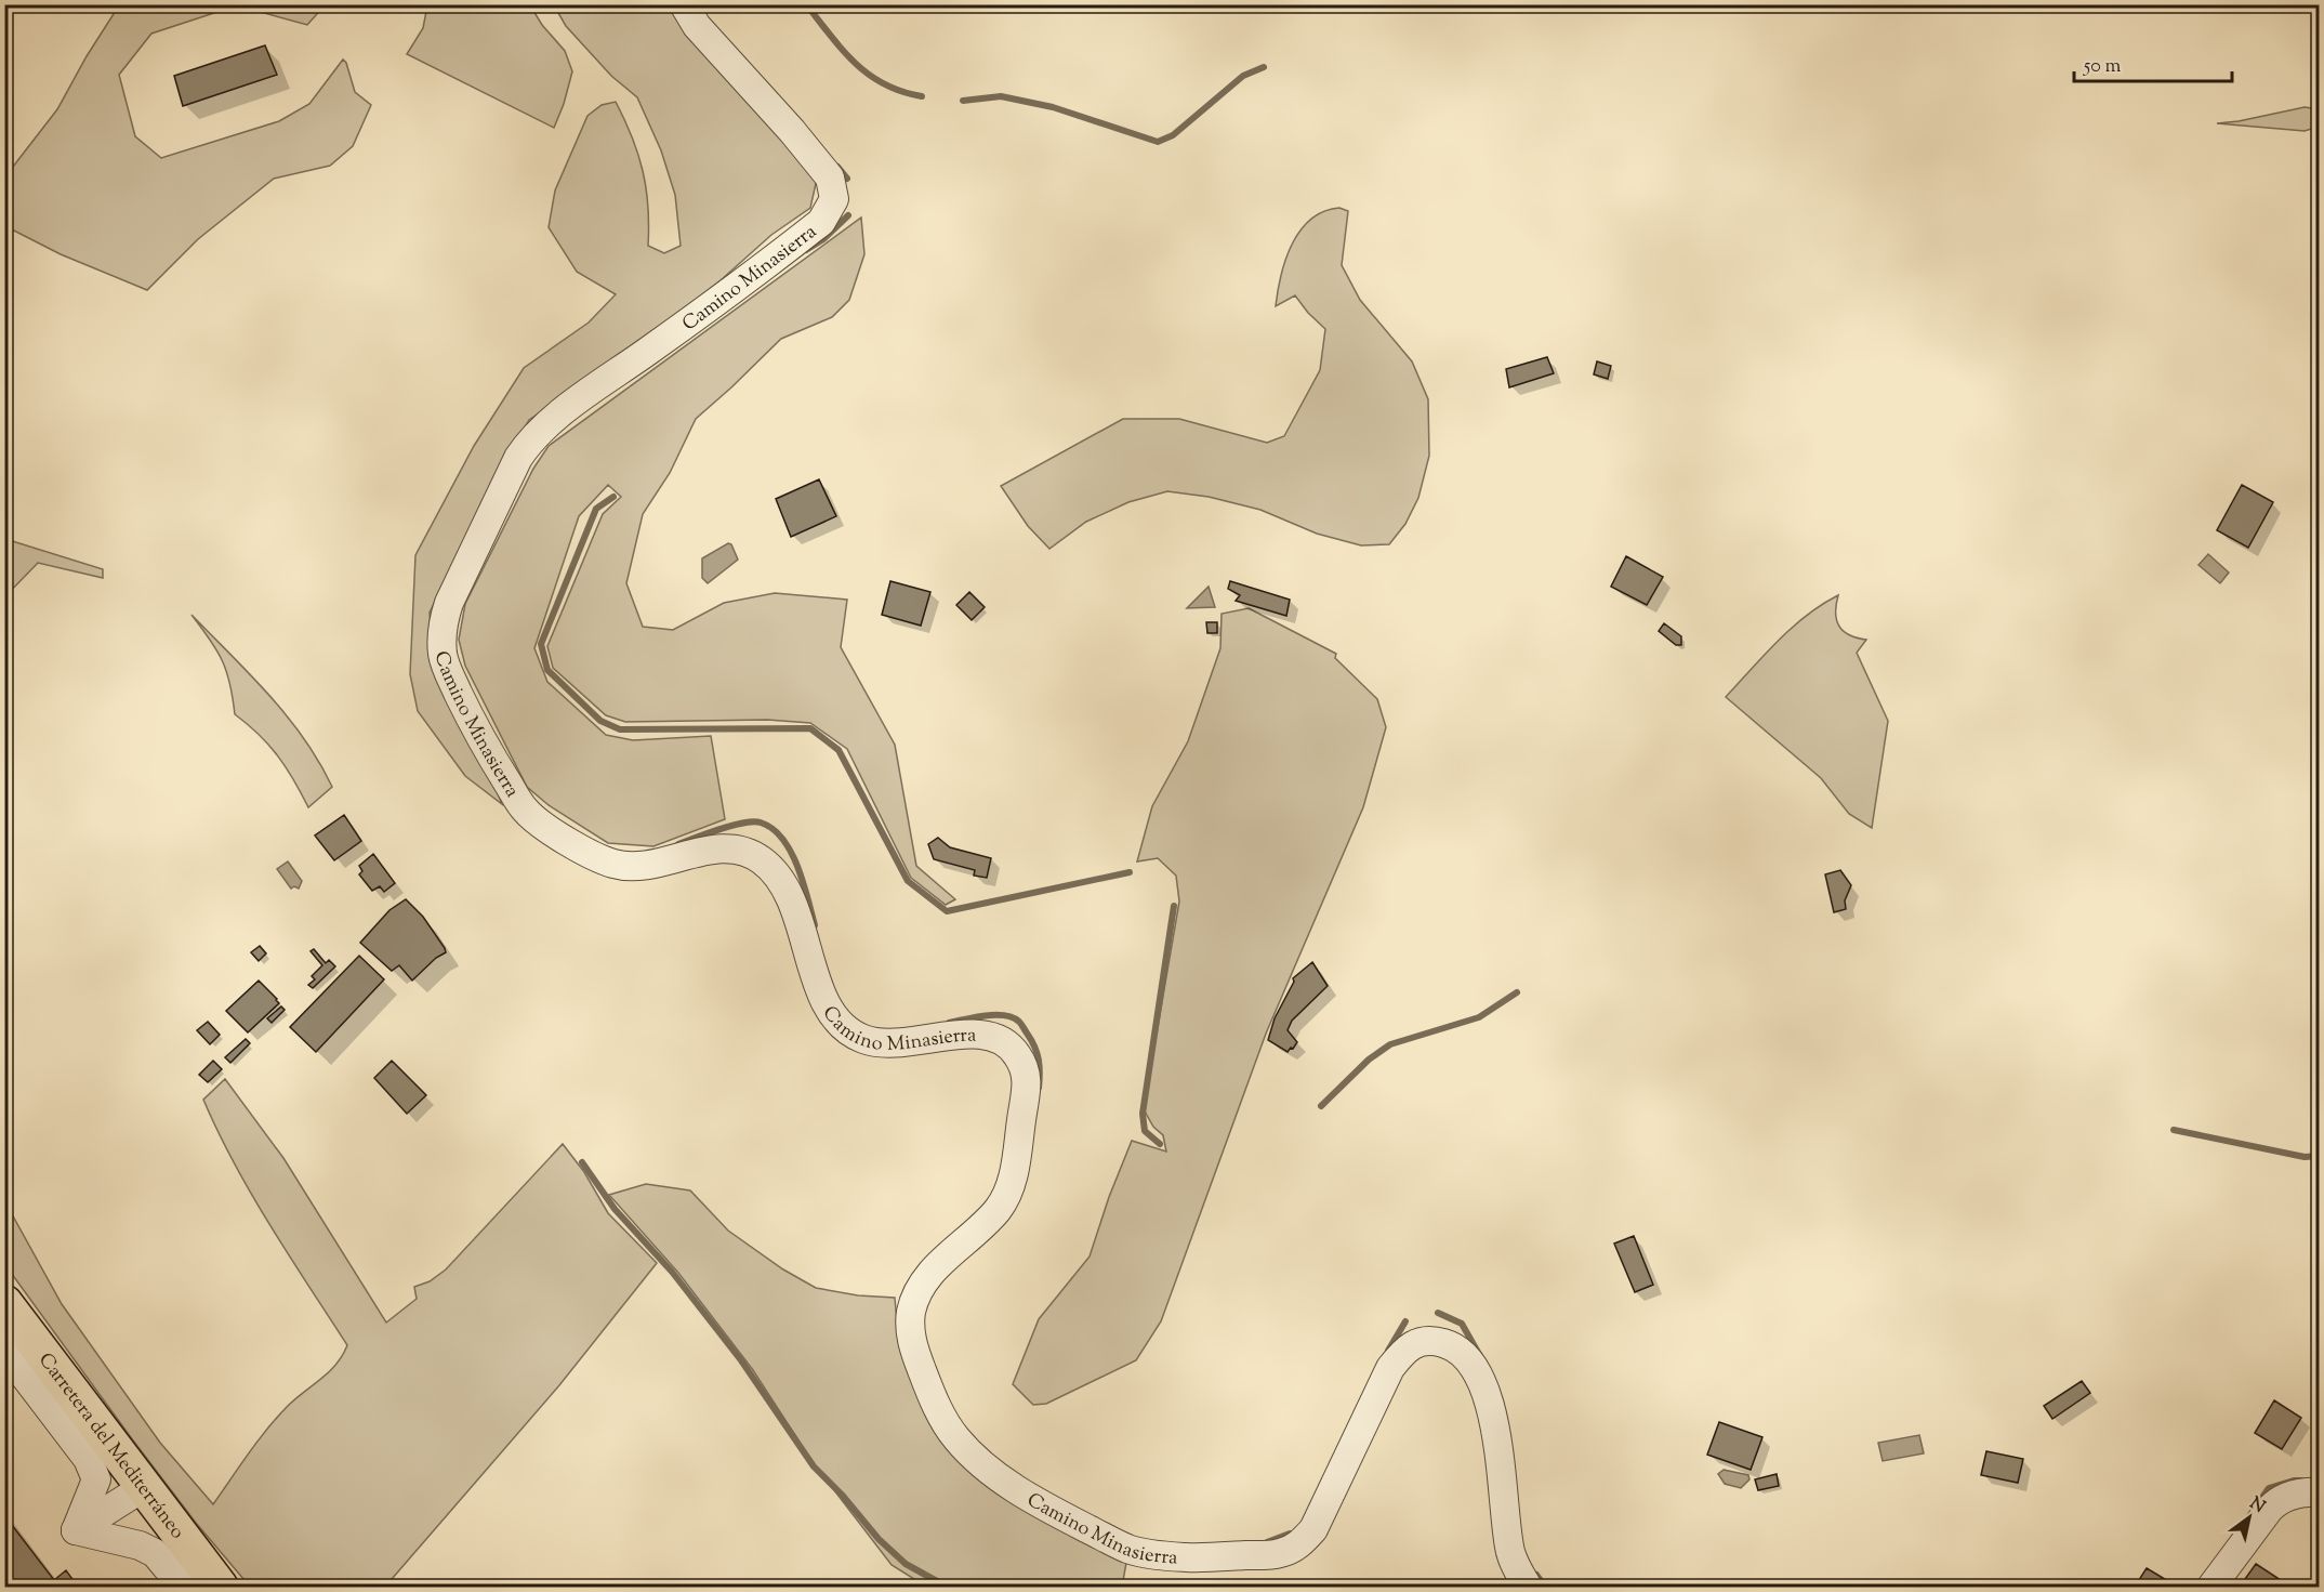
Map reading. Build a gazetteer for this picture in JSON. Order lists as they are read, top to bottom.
{
  "streets": {
    "highway": ["Carretera del Mediterráneo"],
    "street": ["Camino Minasierra"]
  },
  "scale_bar": "50 m",
  "north": "top right"
}
